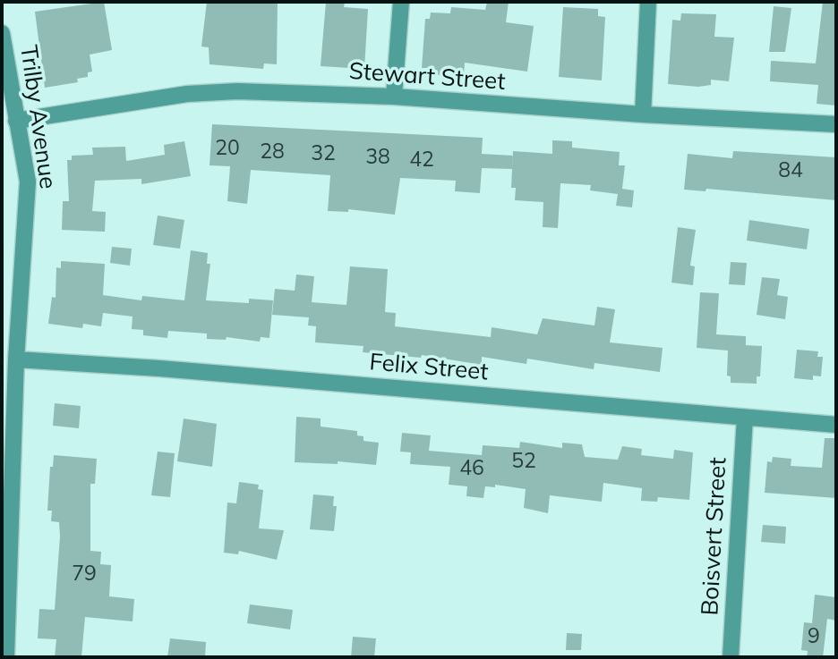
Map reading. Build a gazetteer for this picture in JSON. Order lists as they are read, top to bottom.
{
  "streets": {
    "street": [
      "Stewart Street",
      "Trilby Avenue",
      "Felix Street",
      "Boisvert Street"
    ]
  },
  "crossings": [
    ["Stewart Street", "Trilby Avenue"],
    ["Trilby Avenue", "Felix Street"],
    ["Felix Street", "Boisvert Street"]
  ],
  "house_numbers": [
    "20",
    "28",
    "32",
    "38",
    "42",
    "84",
    "52",
    "46",
    "79",
    "9"
  ]
}
